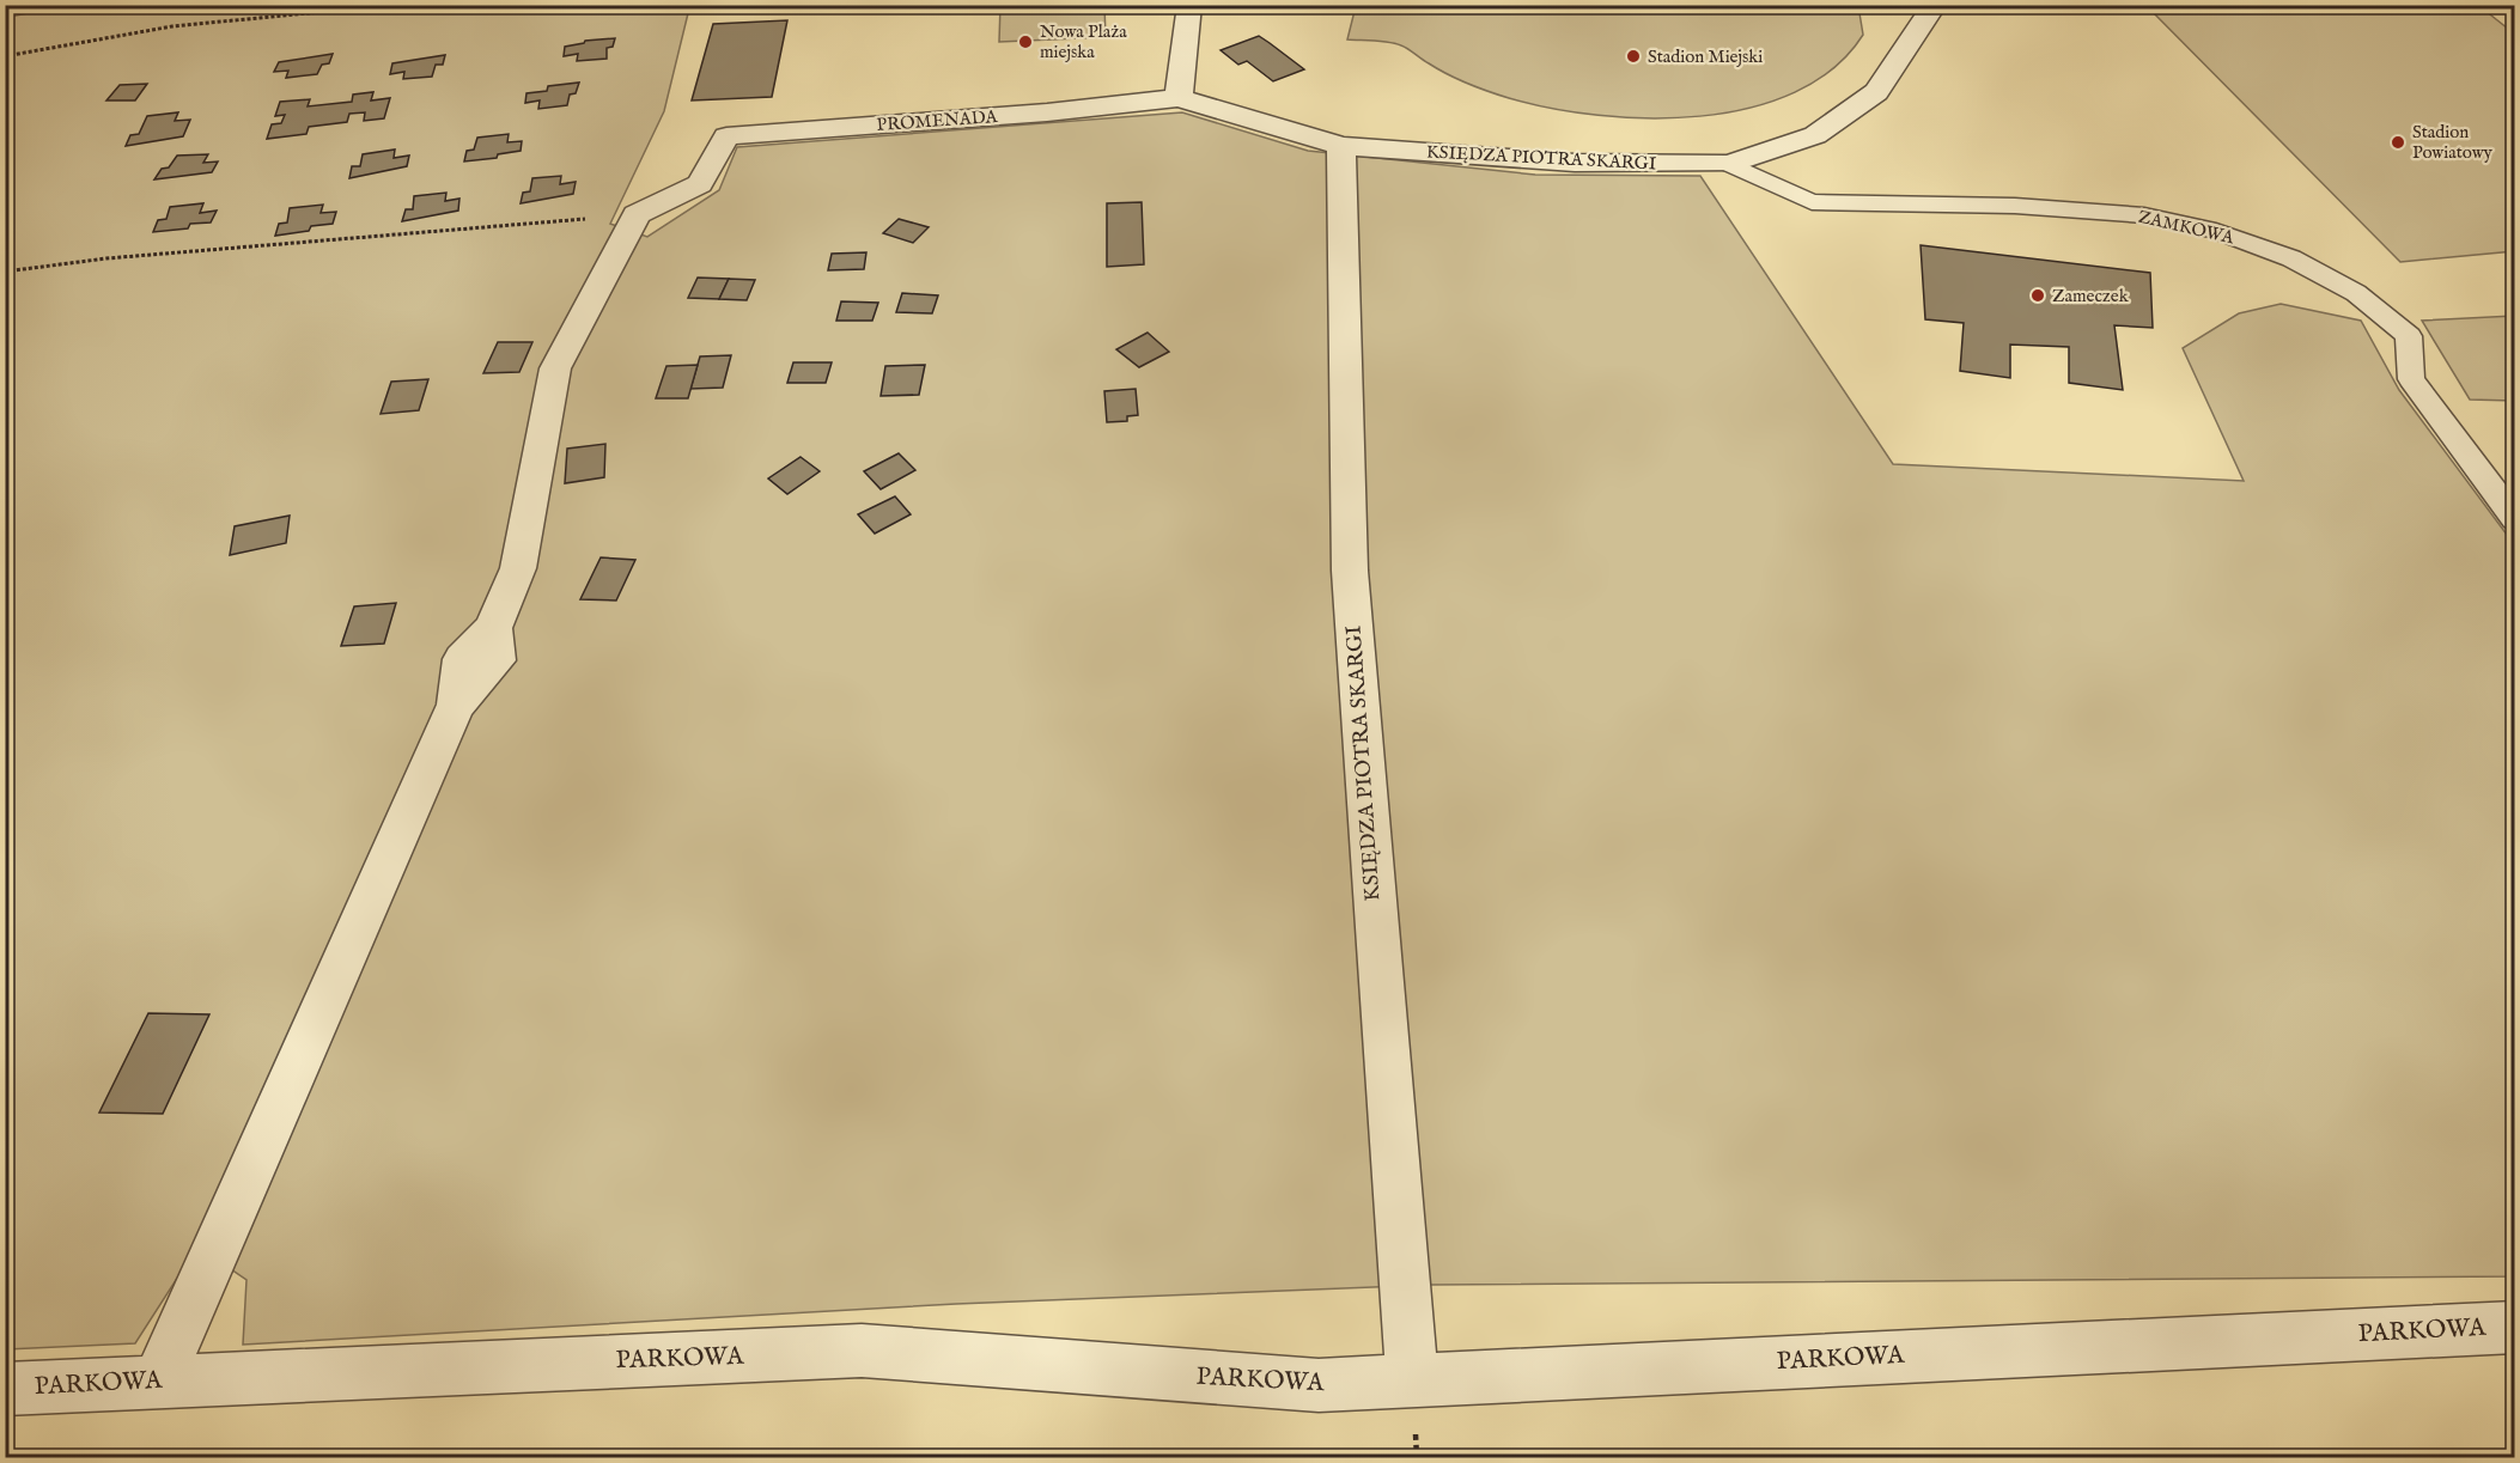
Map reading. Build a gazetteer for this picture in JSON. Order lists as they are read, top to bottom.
{
  "streets": {
    "street": ["PROMENADA", "KSIĘDZA PIOTRA SKARGI", "PARKOWA"],
    "lane": ["ZAMKOWA"]
  },
  "crossings": [
    ["PROMENADA", "KSIĘDZA PIOTRA SKARGI"],
    ["KSIĘDZA PIOTRA SKARGI", "ZAMKOWA"],
    ["KSIĘDZA PIOTRA SKARGI", "PARKOWA"]
  ],
  "places": [
    "Nowa Plaża miejska",
    "Stadion Miejski",
    "Stadion Powiatowy",
    "Zameczek"
  ]
}
